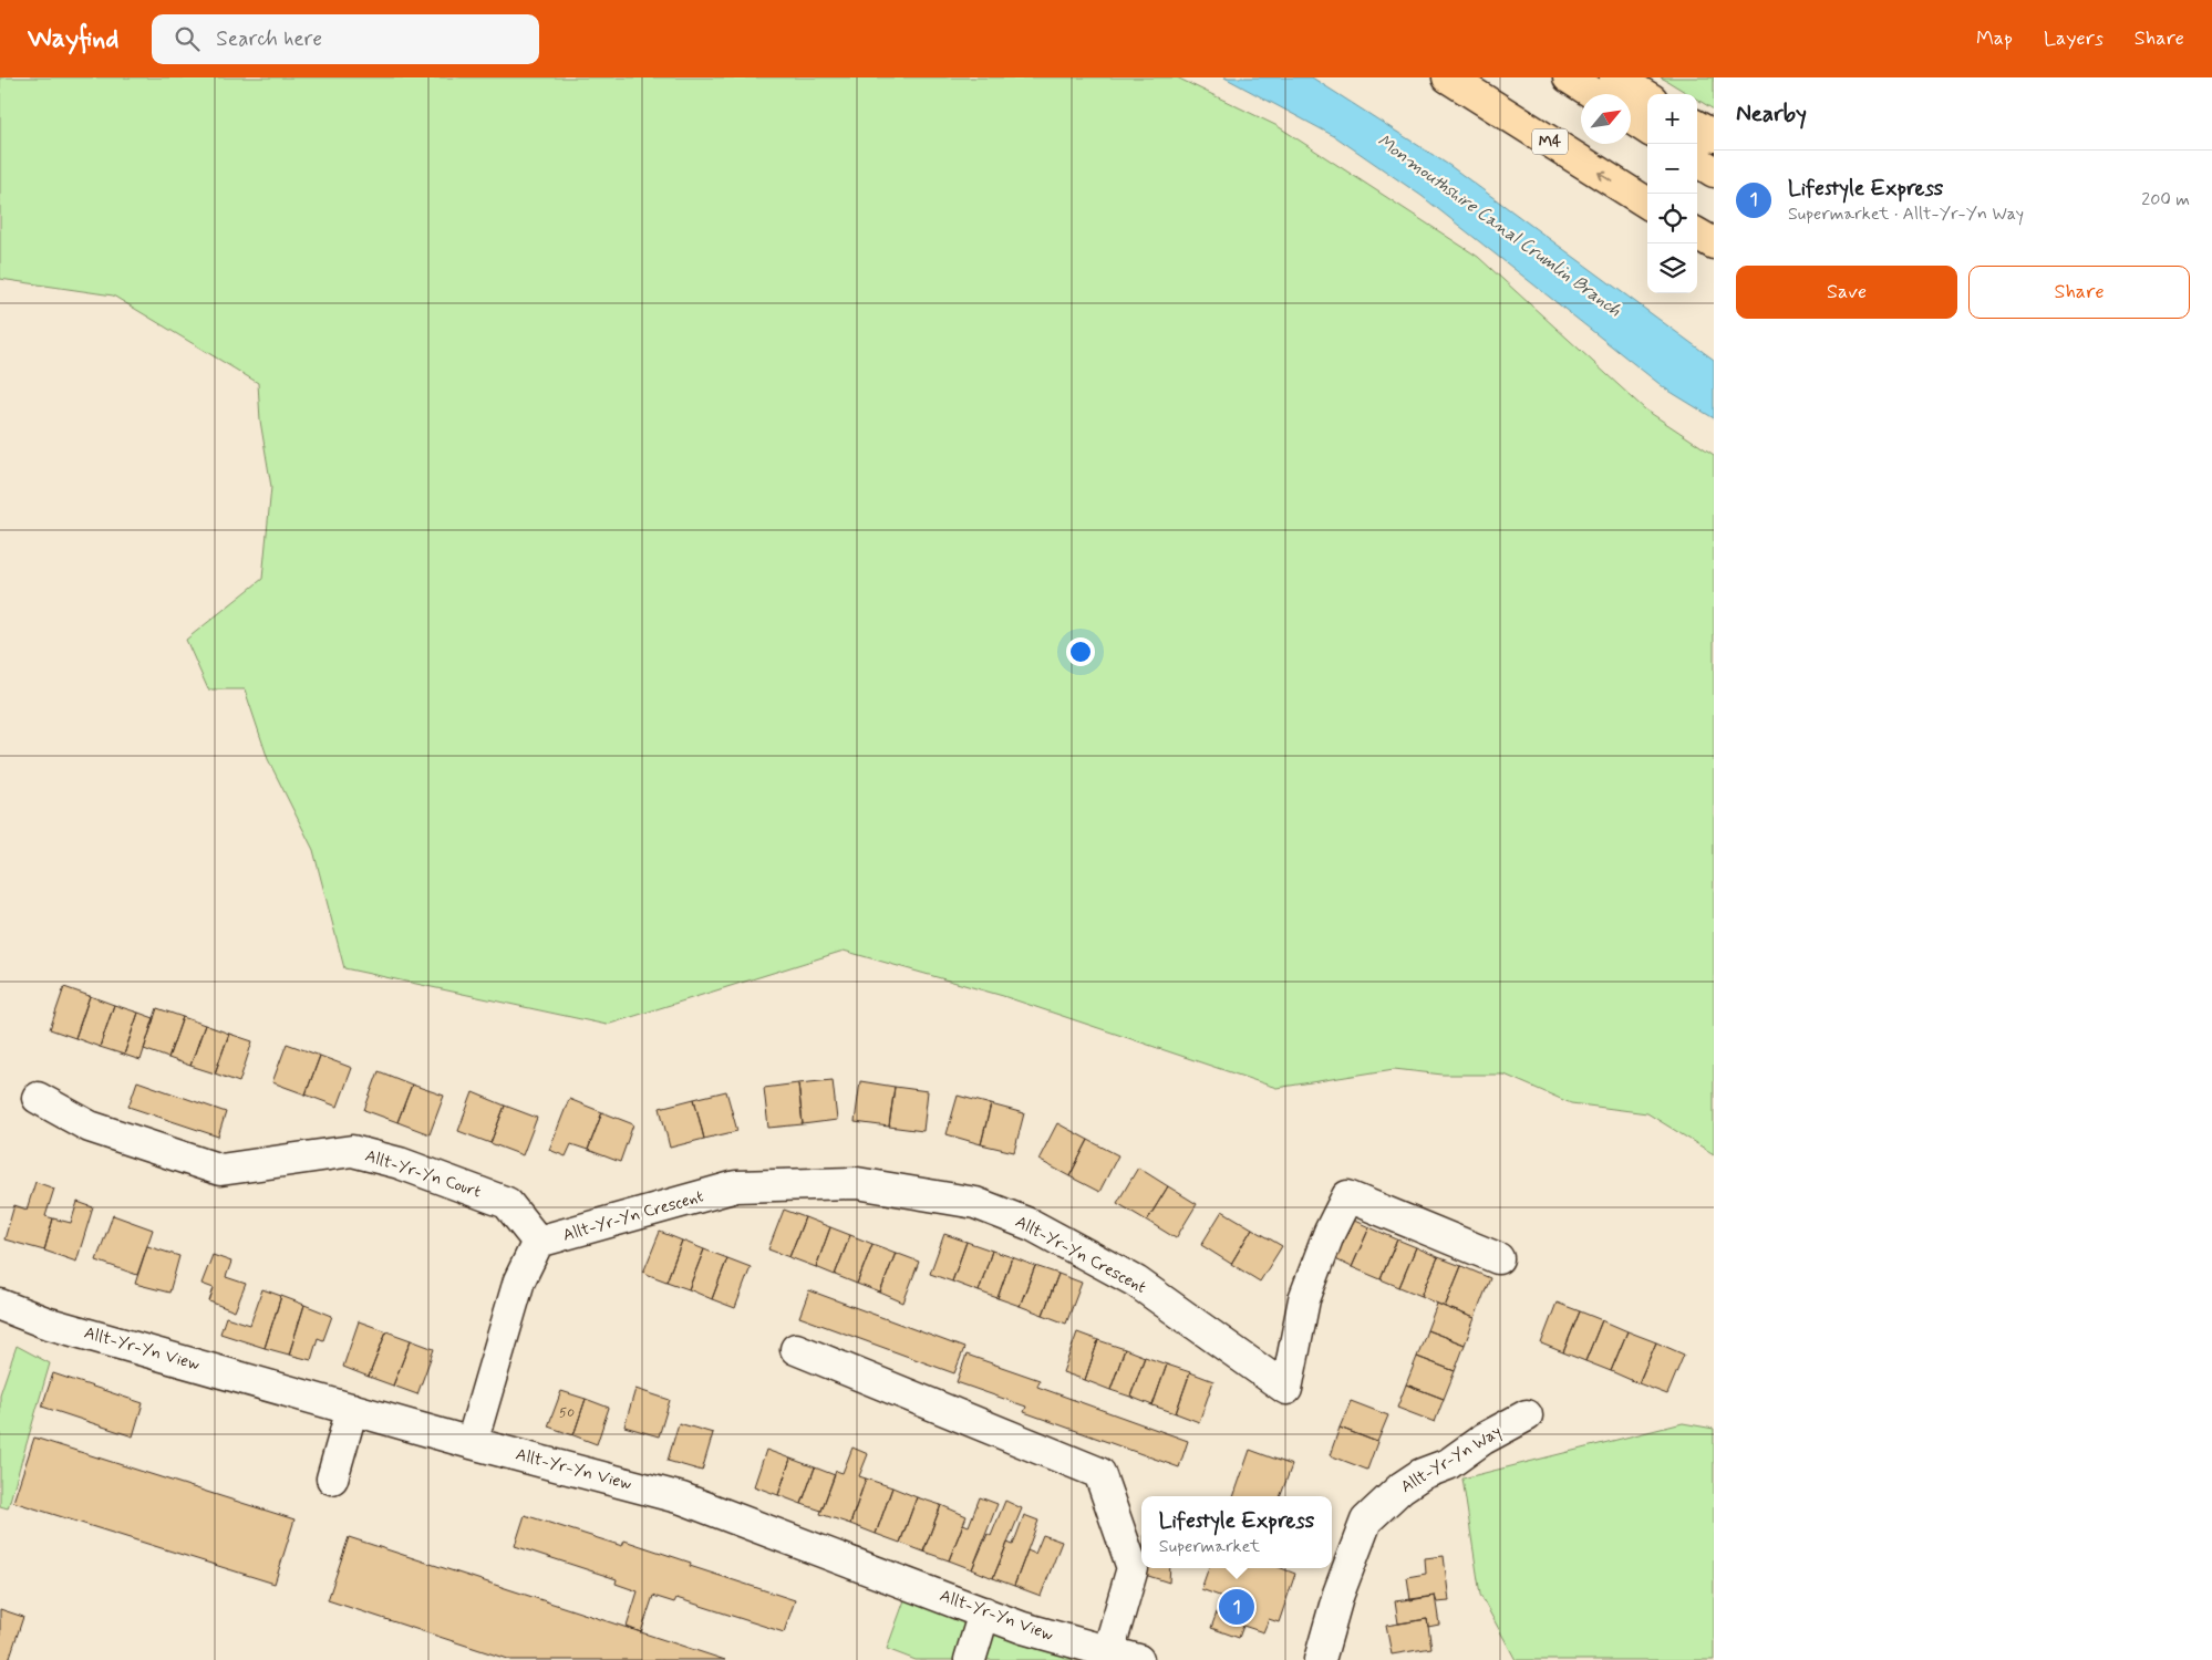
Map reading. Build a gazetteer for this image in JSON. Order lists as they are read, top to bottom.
{
  "streets": {
    "highway": ["M4"],
    "street": [
      "Allt-Yr-Yn Court",
      "Allt-Yr-Yn Crescent",
      "Allt-Yr-Yn View",
      "Allt-Yr-Yn Way"
    ]
  },
  "crossings": [
    ["Allt-Yr-Yn Court", "Allt-Yr-Yn Crescent"],
    ["Allt-Yr-Yn Crescent", "Allt-Yr-Yn View"]
  ],
  "water": ["Monmouthshire Canal Crumlin Branch"],
  "house_numbers": ["50"],
  "north": "top right",
  "page": {
    "header": "Wayfind",
    "search": "Search here",
    "nav": ["Map", "Layers", "Share"],
    "heading": "Nearby",
    "map_buttons": ["+", "−"],
    "list": [
      {
        "mark": "1",
        "name": "Lifestyle Express",
        "note": "Supermarket · Allt-Yr-Yn Way",
        "value": "200 m"
      }
    ],
    "buttons": ["Save", "Share"],
    "popup": ["Lifestyle Express", "Supermarket"],
    "pins": "1"
  }
}
